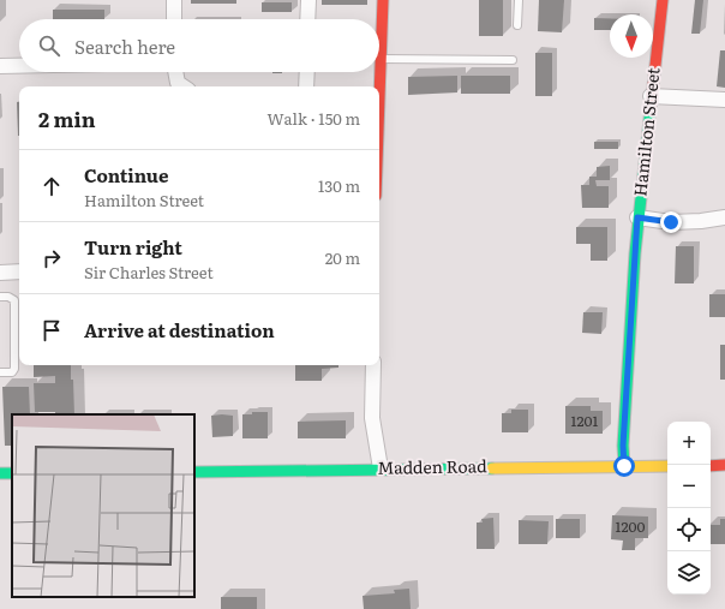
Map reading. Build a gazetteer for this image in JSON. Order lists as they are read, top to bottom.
{
  "streets": {
    "street": ["Hamilton Street", "Madden Road"]
  },
  "crossings": [
    ["Hamilton Street", "Madden Road"]
  ],
  "house_numbers": ["1201", "1200"],
  "north": "bottom",
  "page": {
    "search": "Search here",
    "heading": ["2 min", "Walk · 150 m"],
    "list": [
      ["Continue", "Hamilton Street", "130 m"],
      ["Turn right", "Sir Charles Street", "20 m"],
      "Arrive at destination"
    ],
    "map_buttons": ["+", "−"]
  }
}
